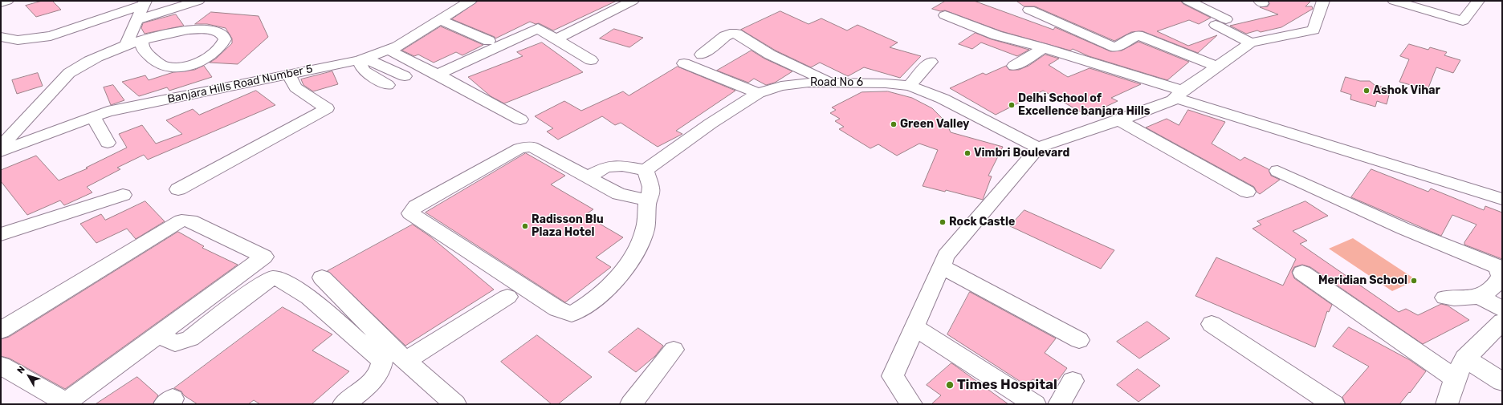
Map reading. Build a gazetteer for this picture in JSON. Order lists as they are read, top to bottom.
{
  "streets": {
    "street": ["Road No 6", "Banjara Hills Road Number 5"]
  },
  "places": [
    "Ashok Vihar",
    "Delhi School of Excellence banjara Hills",
    "Green Valley",
    "Vimbri Boulevard",
    "Rock Castle",
    "Radisson Blu Plaza Hotel",
    "Meridian School",
    "Times Hospital"
  ],
  "north": "top left"
}
